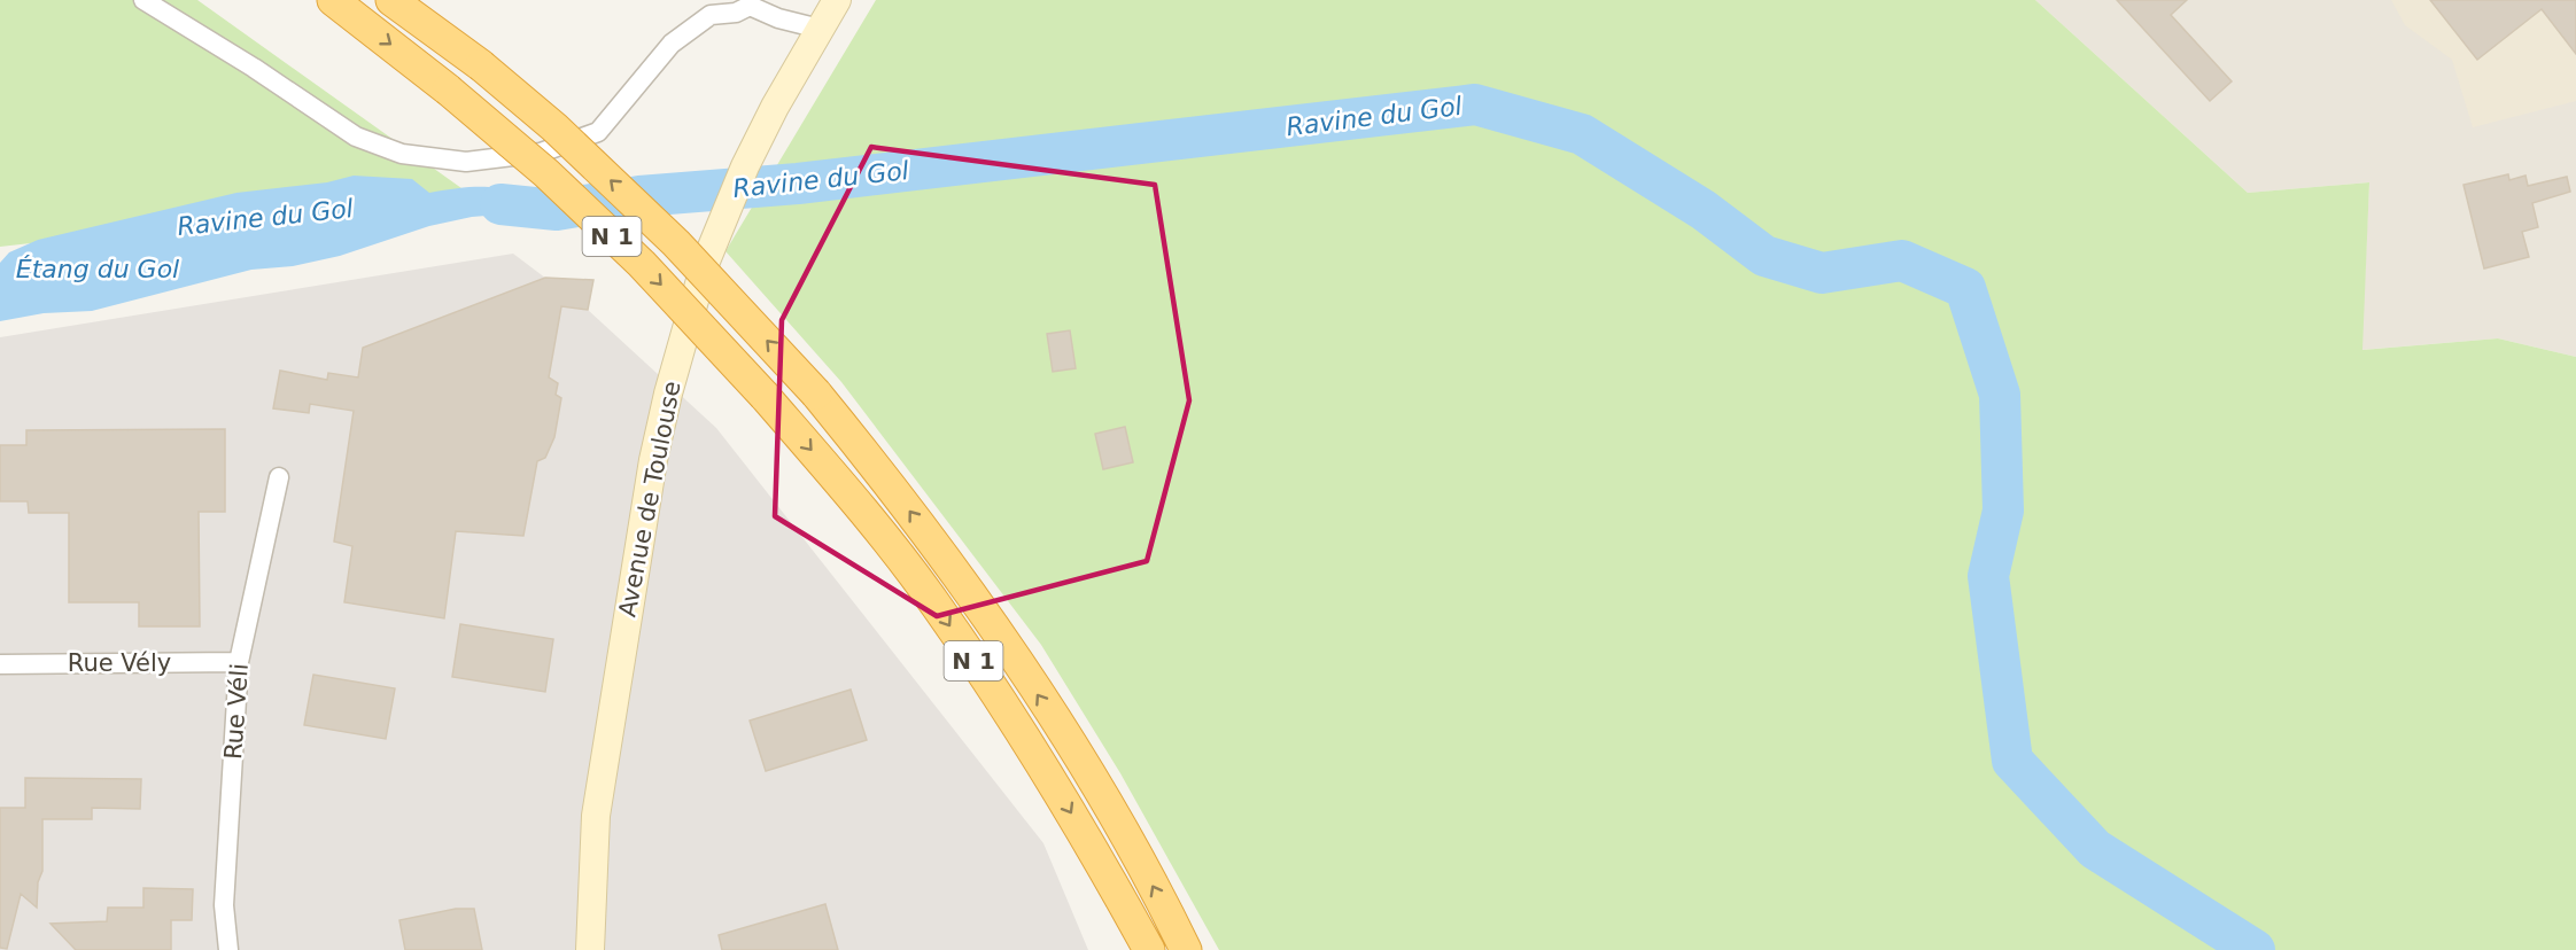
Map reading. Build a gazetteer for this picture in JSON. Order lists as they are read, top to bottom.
{
  "streets": {
    "highway": ["N 1"],
    "main road": ["Avenue de Toulouse"],
    "street": ["Rue Vély", "Rue Véli"]
  },
  "crossings": [
    ["Rue Vély", "Rue Véli"]
  ],
  "water": ["Ravine du Gol", "Étang du Gol"]
}
